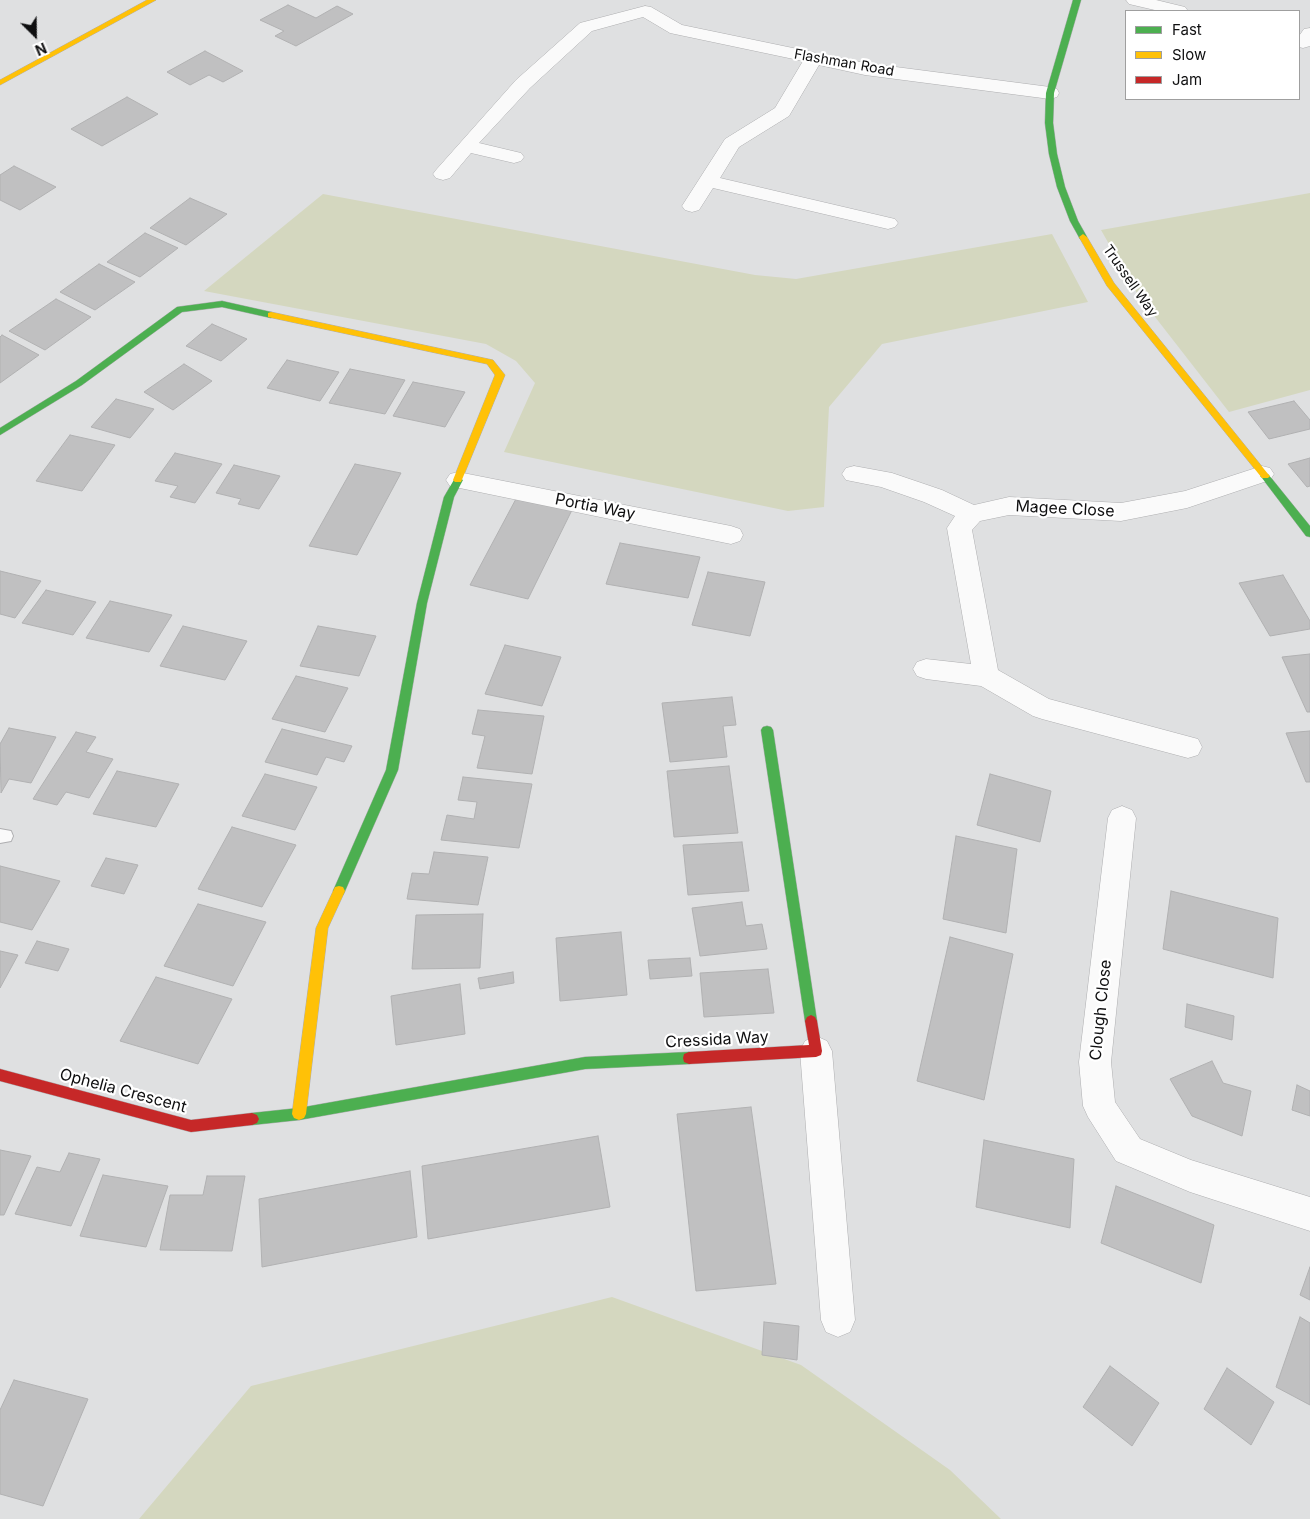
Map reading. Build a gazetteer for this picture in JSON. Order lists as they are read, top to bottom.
{
  "streets": {
    "street": [
      "Flashman Road",
      "Trussell Way",
      "Portia Way",
      "Magee Close",
      "Clough Close",
      "Cressida Way",
      "Ophelia Crescent"
    ]
  },
  "crossings": [
    ["Flashman Road", "Trussell Way"],
    ["Trussell Way", "Magee Close"],
    ["Cressida Way", "Ophelia Crescent"]
  ],
  "legend": ["Fast", "Slow", "Jam"],
  "north": "bottom right"
}
